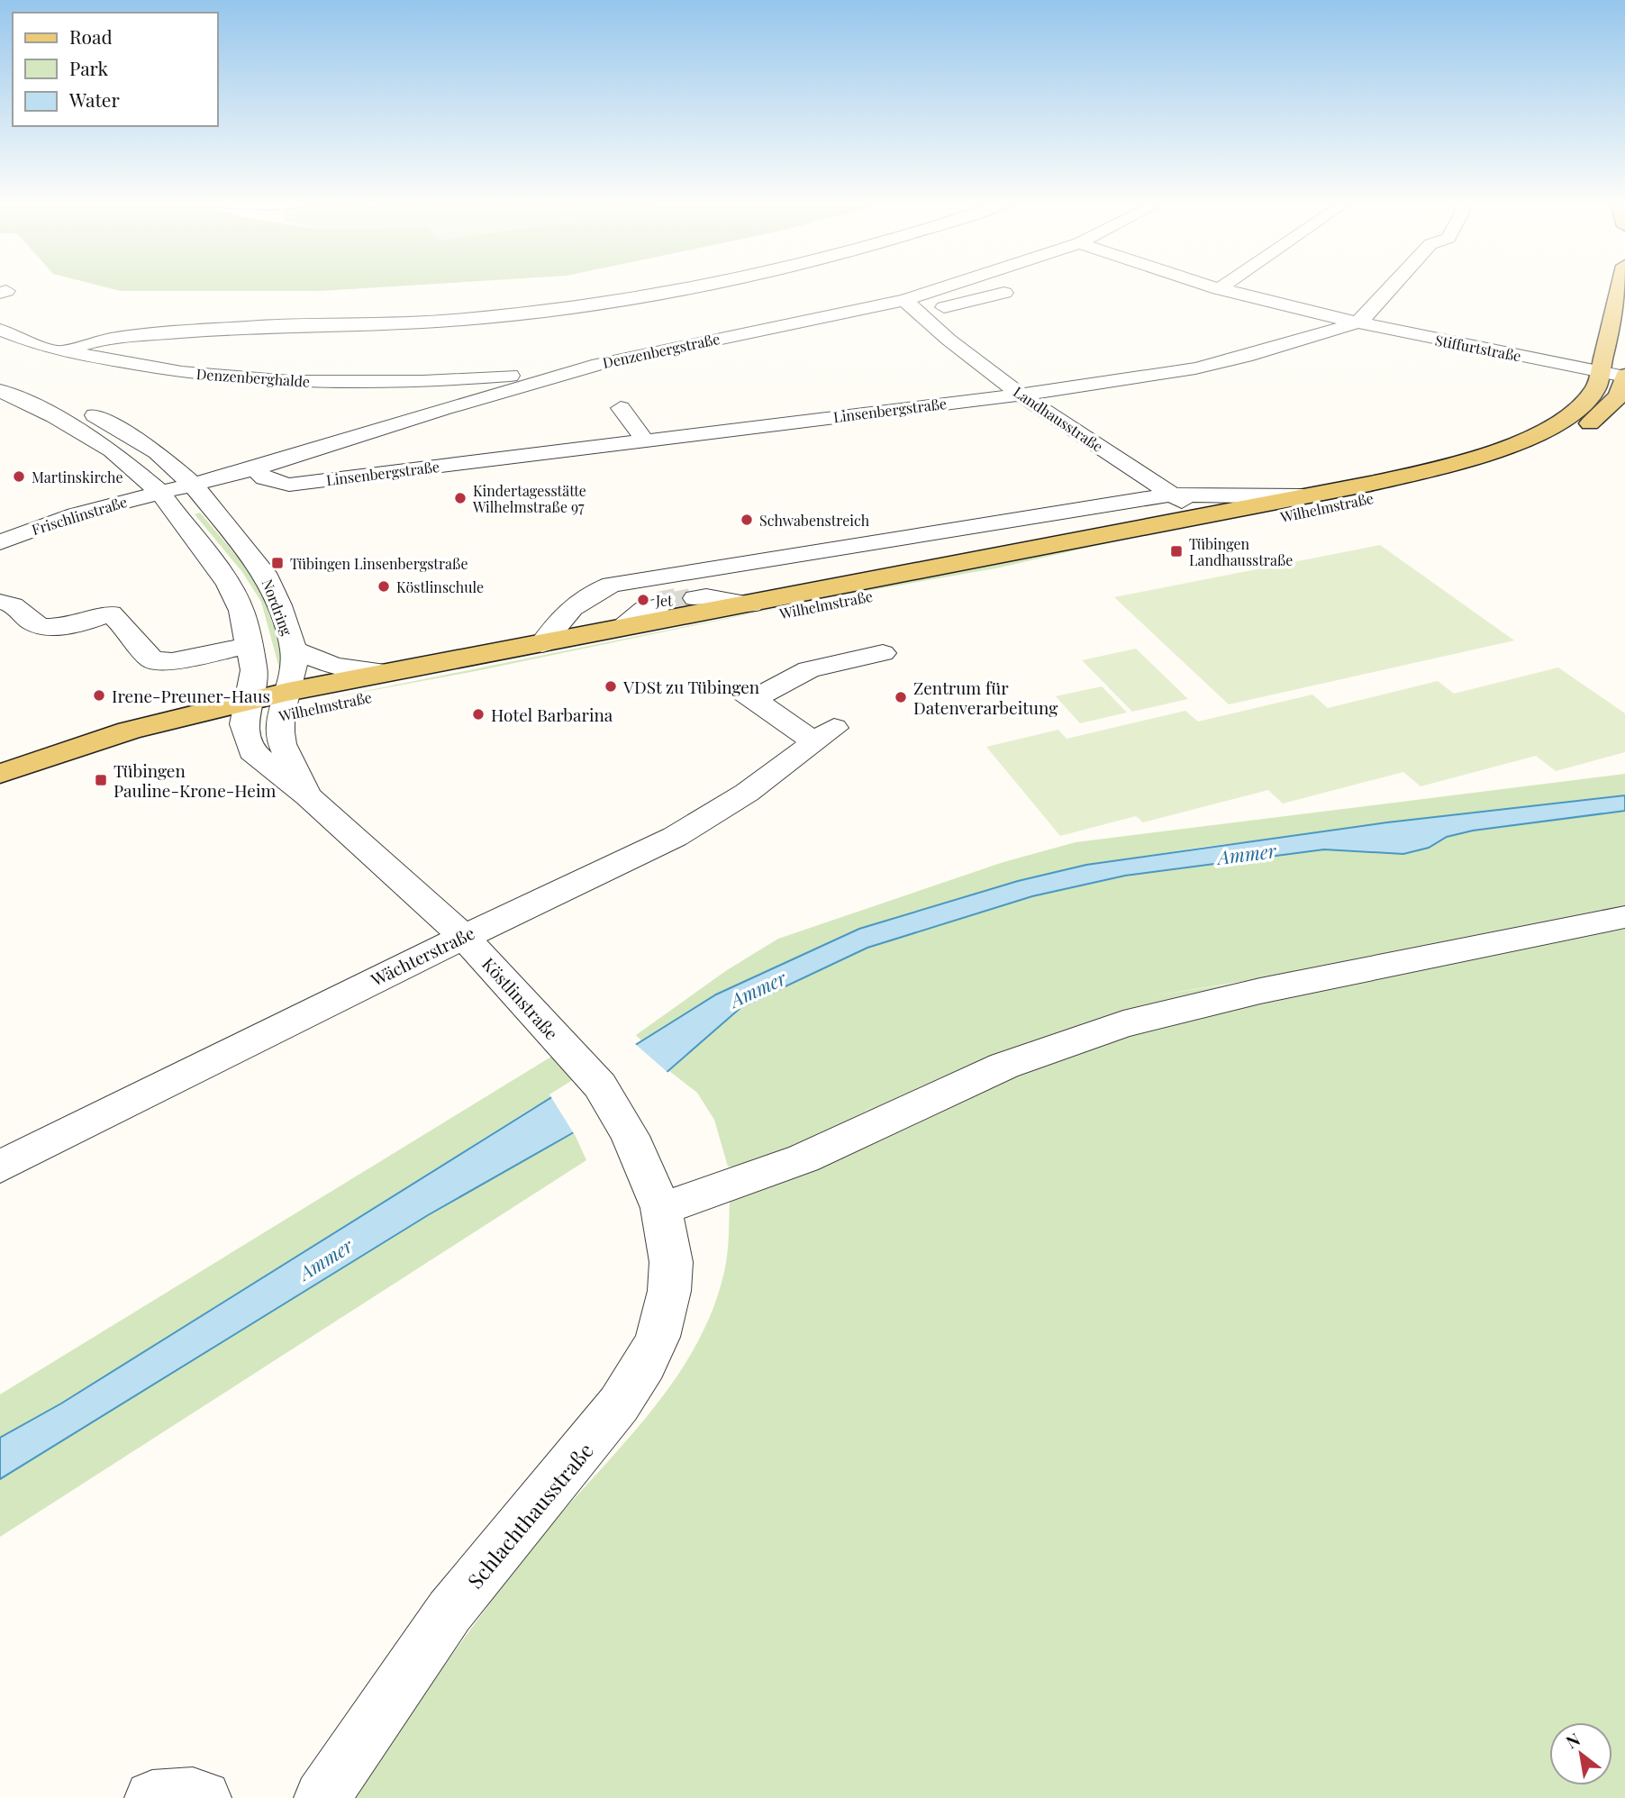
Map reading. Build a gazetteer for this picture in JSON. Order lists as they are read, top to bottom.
{
  "streets": {
    "main road": ["Wilhelmstraße"],
    "street": [
      "Stiffurtstraße",
      "Denzenbergstraße",
      "Denzenberghalde",
      "Linsenbergstraße",
      "Landhausstraße",
      "Frischlinstraße",
      "Nordring",
      "Wächterstraße",
      "Köstlinstraße",
      "Schlachthausstraße"
    ]
  },
  "crossings": [
    ["Stiffurtstraße", "Linsenbergstraße"],
    ["Stiffurtstraße", "Wilhelmstraße"],
    ["Denzenbergstraße", "Denzenberghalde"],
    ["Denzenbergstraße", "Landhausstraße"],
    ["Linsenbergstraße", "Landhausstraße"],
    ["Landhausstraße", "Wilhelmstraße"],
    ["Wilhelmstraße", "Nordring"],
    ["Wilhelmstraße", "Köstlinstraße"],
    ["Frischlinstraße", "Nordring"],
    ["Nordring", "Köstlinstraße"],
    ["Wächterstraße", "Köstlinstraße"],
    ["Köstlinstraße", "Schlachthausstraße"]
  ],
  "water": ["Ammer"],
  "places": {
    "other": [
      "Martinskirche",
      "Kindertagesstätte Wilhelmstraße 97",
      "Schwabenstreich",
      "Köstlinschule",
      "Jet",
      "VDSt zu Tübingen",
      "Irene-Preuner-Haus",
      "Zentrum für Datenverarbeitung",
      "Hotel Barbarina"
    ],
    "transit": ["Tübingen Landhausstraße", "Tübingen Linsenbergstraße", "Tübingen Pauline-Krone-Heim"]
  },
  "legend": ["Road", "Park", "Water"],
  "north": "top left"
}
